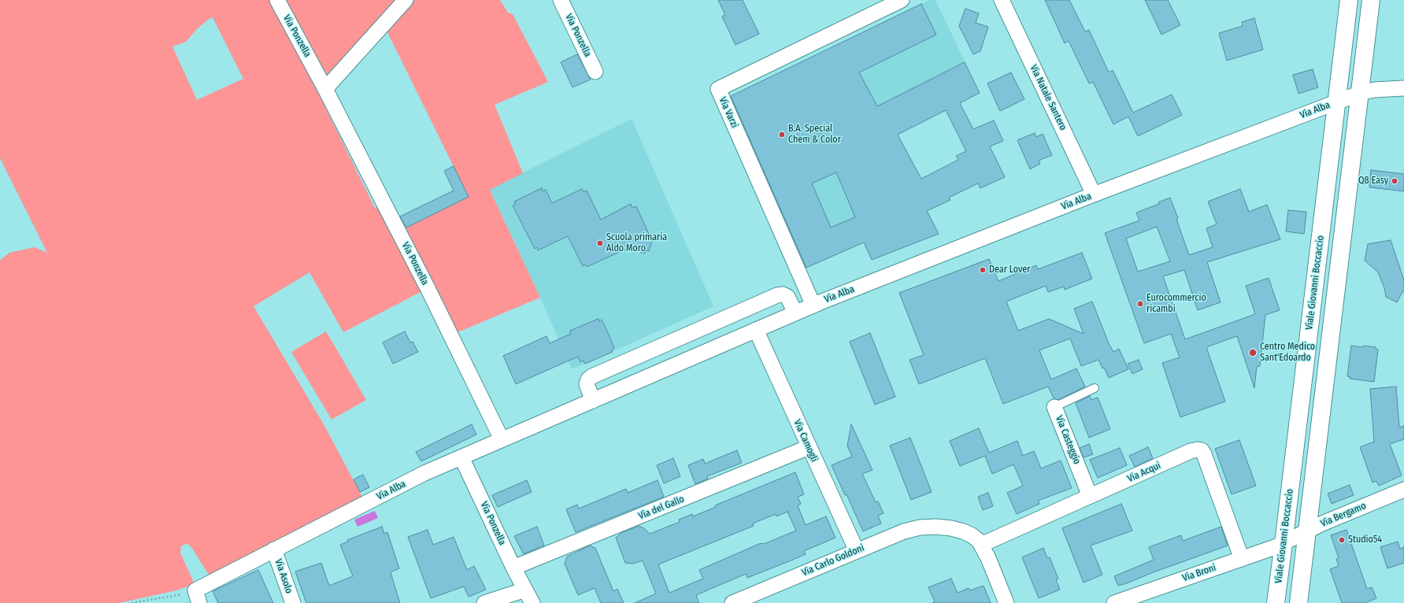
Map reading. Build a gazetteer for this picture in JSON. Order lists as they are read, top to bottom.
{
  "streets": {
    "street": [
      "Via Ponzella",
      "Via Natale Santero",
      "Via Alba",
      "Via Varzi",
      "Viale Giovanni Boccaccio",
      "Via Casteggio",
      "Via Camogli",
      "Via Acqui",
      "Via del Gallo",
      "Via Bergamo",
      "Via Carlo Goldoni",
      "Via Broni",
      "Via Asolo"
    ]
  },
  "crossings": [
    ["Via Ponzella", "Via Alba"],
    ["Via Ponzella", "Via del Gallo"],
    ["Via Natale Santero", "Via Alba"],
    ["Via Alba", "Via Varzi"],
    ["Via Alba", "Viale Giovanni Boccaccio"],
    ["Via Alba", "Via Camogli"],
    ["Via Alba", "Via Asolo"],
    ["Viale Giovanni Boccaccio", "Via Bergamo"],
    ["Viale Giovanni Boccaccio", "Via Broni"],
    ["Via Casteggio", "Via Acqui"],
    ["Via Camogli", "Via del Gallo"],
    ["Via Camogli", "Via Carlo Goldoni"],
    ["Via Acqui", "Via Carlo Goldoni"],
    ["Via Acqui", "Via Broni"],
    ["Via Bergamo", "Via Broni"]
  ],
  "places": [
    "B.A. Special Chem & Color",
    "Q8 Easy",
    "Scuola primaria Aldo Moro",
    "Dear Lover",
    "Eurocommercio ricambi",
    "Centro Medico Sant'Edoardo",
    "Studio54"
  ]
}
